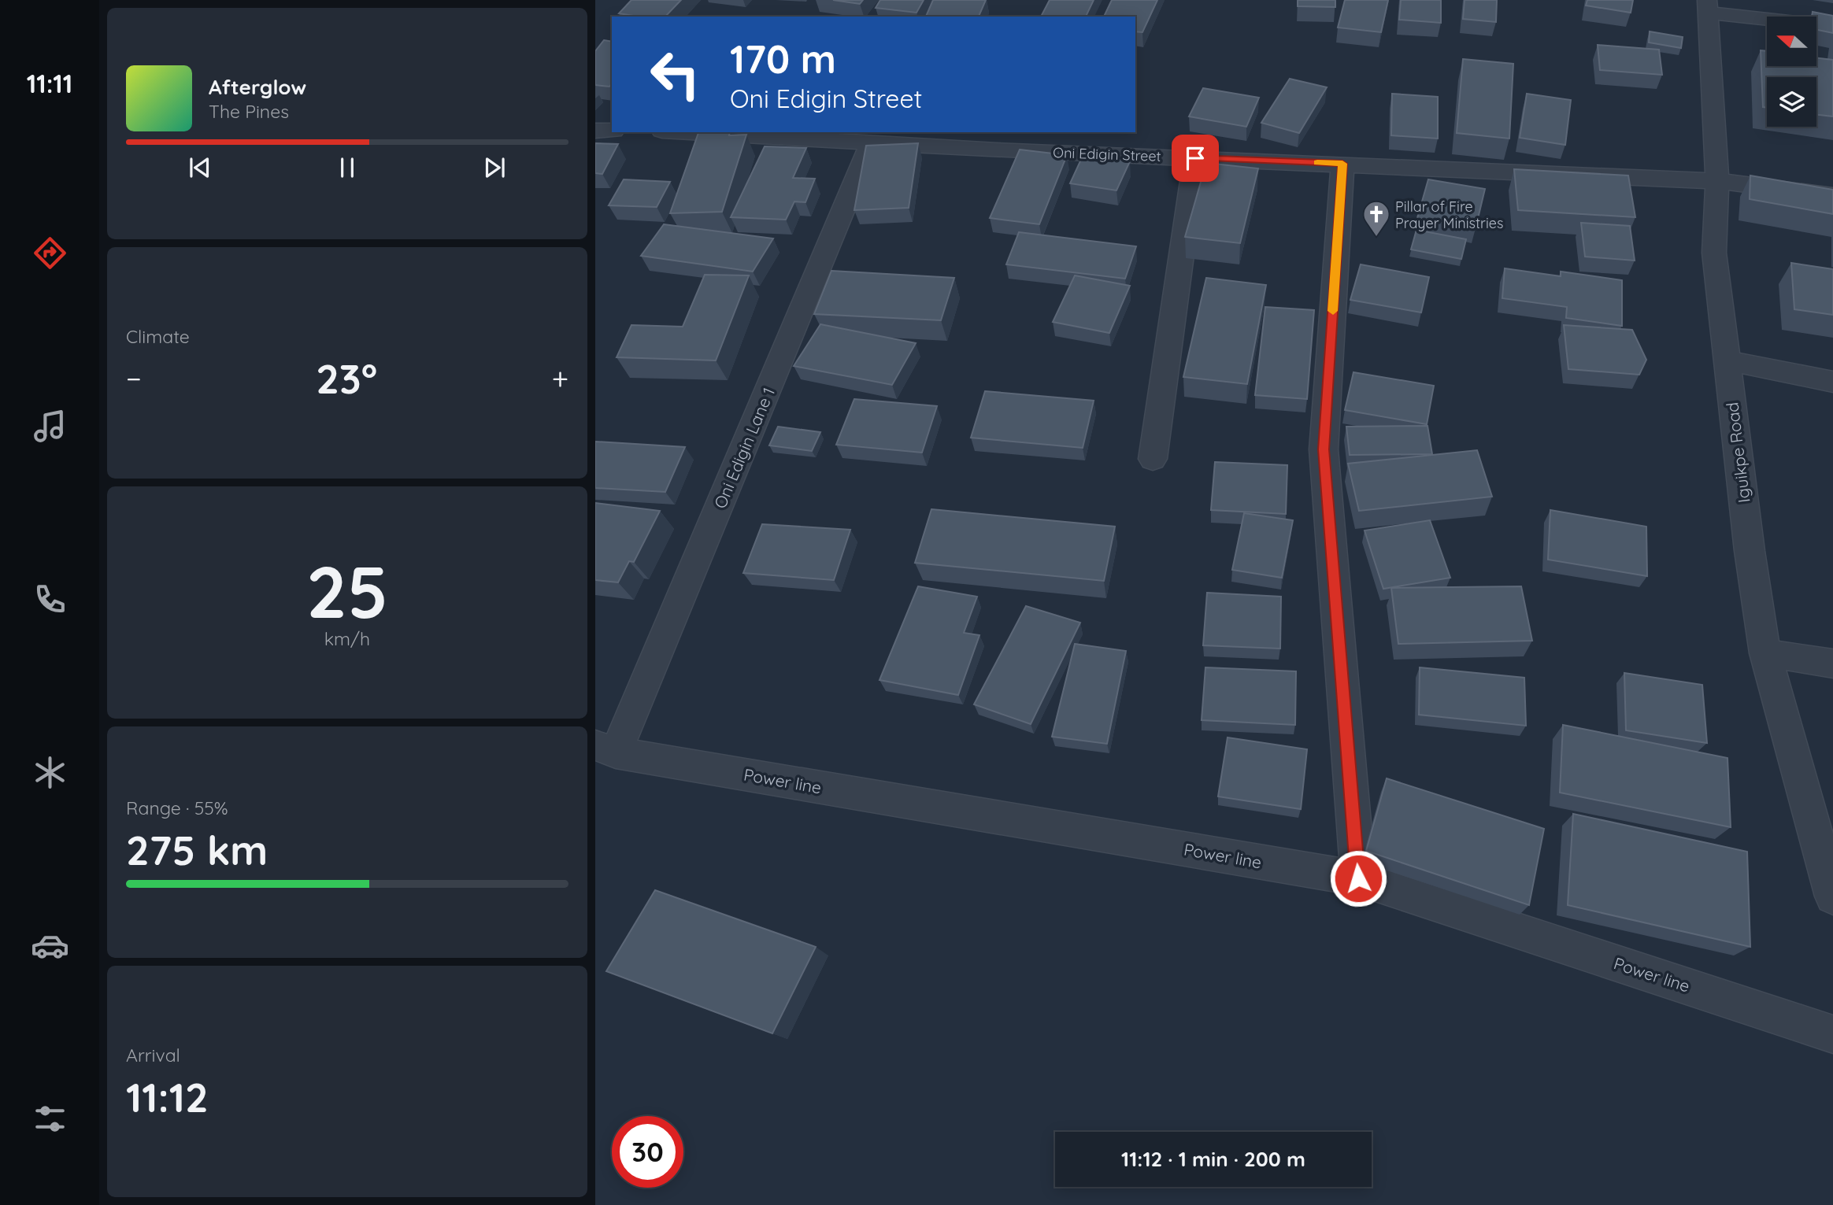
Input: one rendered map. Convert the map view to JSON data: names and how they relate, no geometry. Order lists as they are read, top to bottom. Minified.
{"streets":{"street":["Oni Edigin Street","Oni Edigin Lane 1","Iguikpe Road","Power line"]},"crossings":[["Oni Edigin Street","Oni Edigin Lane 1"],["Oni Edigin Street","Iguikpe Road"],["Oni Edigin Lane 1","Power line"]],"places":{"church":["Pillar of Fire Prayer Ministries"]},"north":"left","page":{"tabs":"11:11","turn":["170 m","Oni Edigin Street"],"song":["Afterglow","The Pines"],"tile":["Climate",["25","km/h"],["Range · 55%","275 km"],["Arrival","11:12"]],"heat":["−","23°","+"],"limit":"30","trip":"11:12 · 1 min · 200 m"}}
